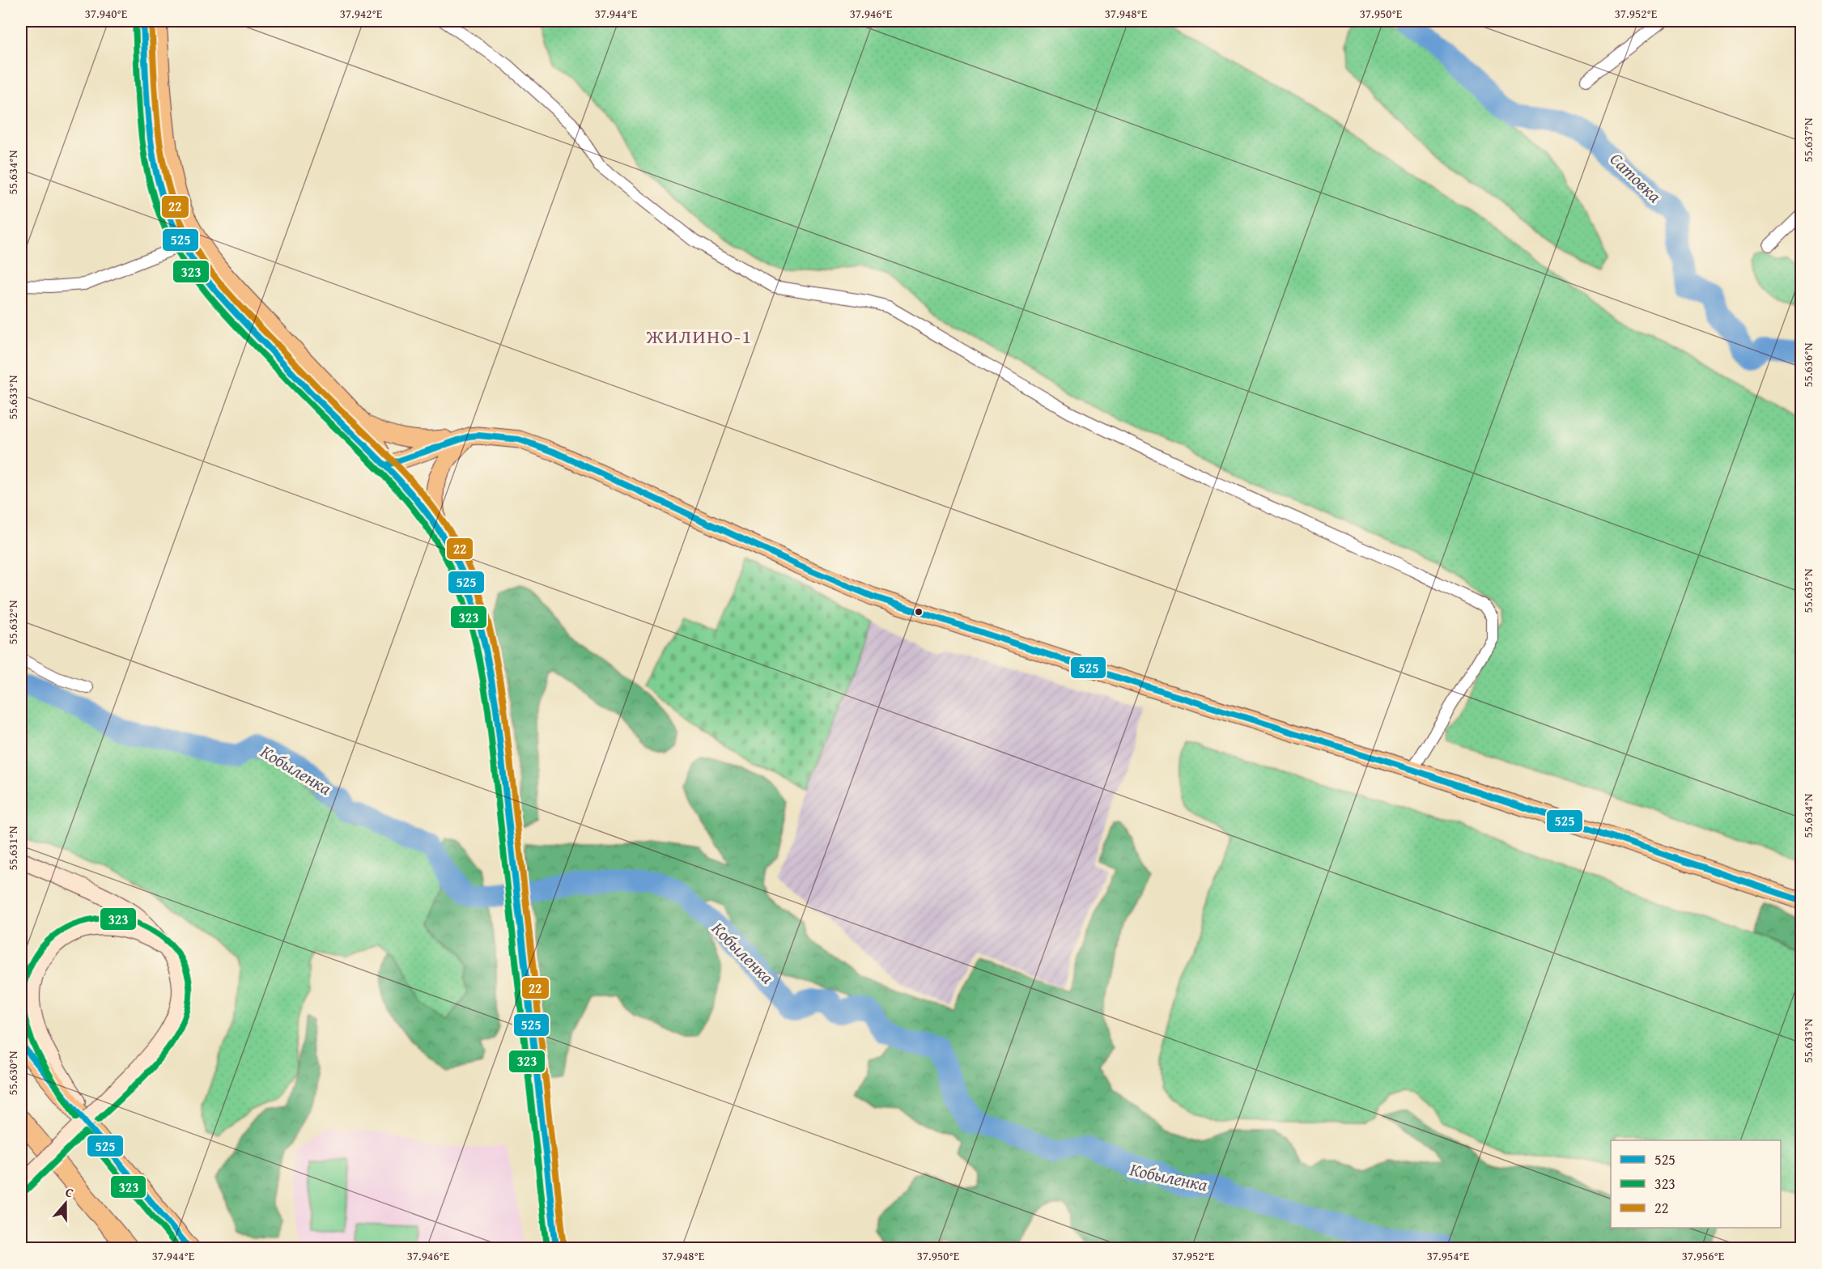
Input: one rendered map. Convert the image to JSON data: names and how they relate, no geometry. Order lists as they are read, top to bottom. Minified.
{"districts":["ЖИЛИНО-1"],"water":["Сатовка","Кобыленка"],"lines":["transit line 525","transit line 22","transit line 323"],"legend":["525","323","22"],"north":"top","coordinates":["37.940°E","37.942°E","37.944°E","37.946°E","37.948°E","37.950°E","37.952°E","55.637°N","55.634°N","55.636°N","55.633°N","55.635°N","55.632°N","55.631°N","55.630°N","37.954°E","37.956°E"]}
